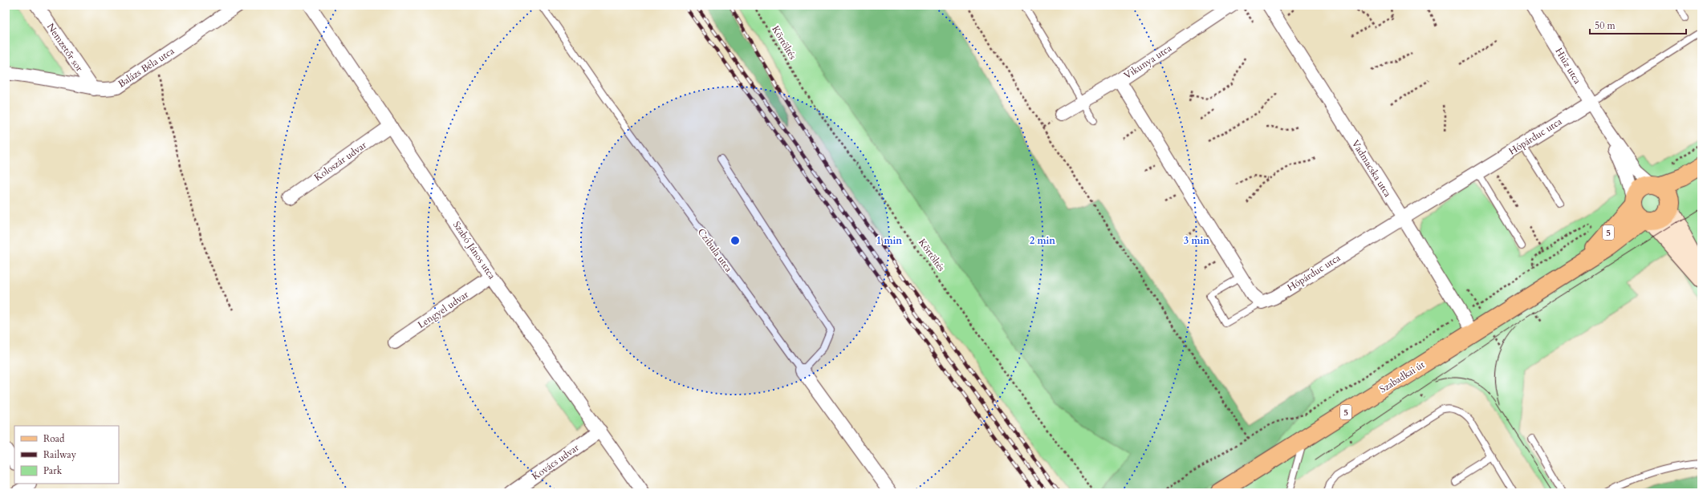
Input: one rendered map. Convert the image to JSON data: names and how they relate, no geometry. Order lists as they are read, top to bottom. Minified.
{"streets":{"main road":["5","Szabadkai út"],"street":["Nemzetőr sor","Vikunya utca","Hiúz utca","Balázs Béla utca","Hópárduc utca","Koloszár udvar","Vadmacska utca","Szabó János utca","Czibula utca","Lengyel udvar","Kovács udvar"],"path":["Körtöltés"]},"crossings":[["Nemzetőr sor","Balázs Béla utca"],["Hiúz utca","Hópárduc utca"],["Hiúz utca","Szabadkai út"],["Hópárduc utca","Vadmacska utca"],["Koloszár udvar","Szabó János utca"],["Vadmacska utca","Szabadkai út"],["Szabó János utca","Lengyel udvar"],["Szabó János utca","Kovács udvar"]],"legend":["Road","Railway","Park"],"scale_bar":"50 m","rings":["1 min","2 min","3 min"]}
